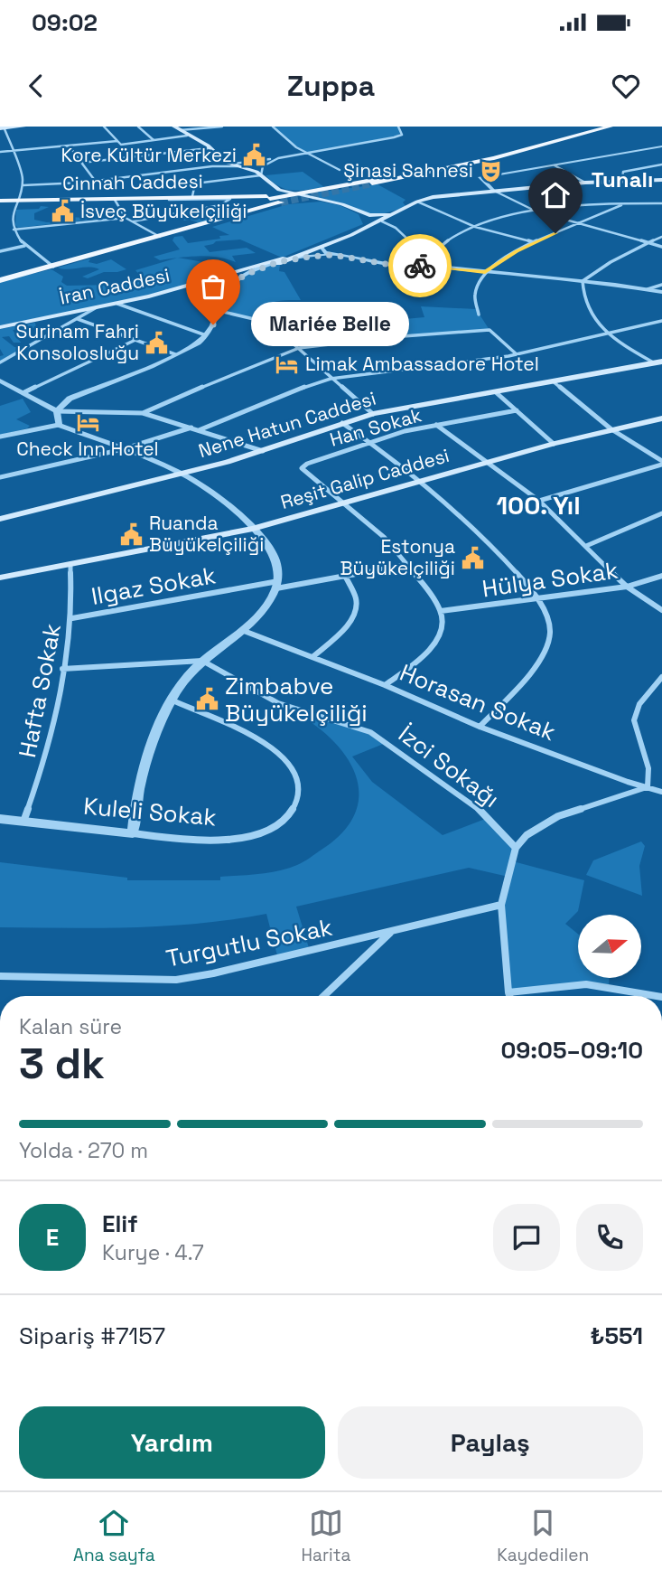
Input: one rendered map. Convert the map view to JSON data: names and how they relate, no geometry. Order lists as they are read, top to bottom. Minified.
{"streets":{"main road":["Cinnah Caddesi","İran Caddesi","Nene Hatun Caddesi","Reşit Galip Caddesi"],"street":["Han Sokak","Hülya Sokak","Ilgaz Sokak","Hafta Sokak","Horasan Sokak","İzci Sokağı","Kuleli Sokak","Turgutlu Sokak"]},"crossings":[["Han Sokak","Reşit Galip Caddesi"],["Reşit Galip Caddesi","Hafta Sokak"],["Ilgaz Sokak","Hafta Sokak"],["Hafta Sokak","Kuleli Sokak"]],"districts":["Tunalı","100. Yıl"],"places":{"public building":["Kore Kültür Merkezi","İsveç Büyükelçiliği","Surinam Fahri Konsolosluğu","Ruanda Büyükelçiliği","Estonya Büyükelçiliği","Zimbabve Büyükelçiliği"],"theatre":["Şinasi Sahnesi"],"other":["Mariée Belle"],"hotel":["Limak Ambassadore Hotel","Check Inn Hotel"]},"north":"right","page":{"status":"09:02","header":"Zuppa","bubble":"Mariée Belle","heading":["3 dk","Kalan süre","09:05–09:10"],"panel":["Elif","Kurye · 4.7","Sipariş #7157","₺551"],"bar":"Yolda · 270 m","round":"E","buttons":["Yardım","Paylaş"],"tabs":["Ana sayfa","Harita","Kaydedilen"]}}
